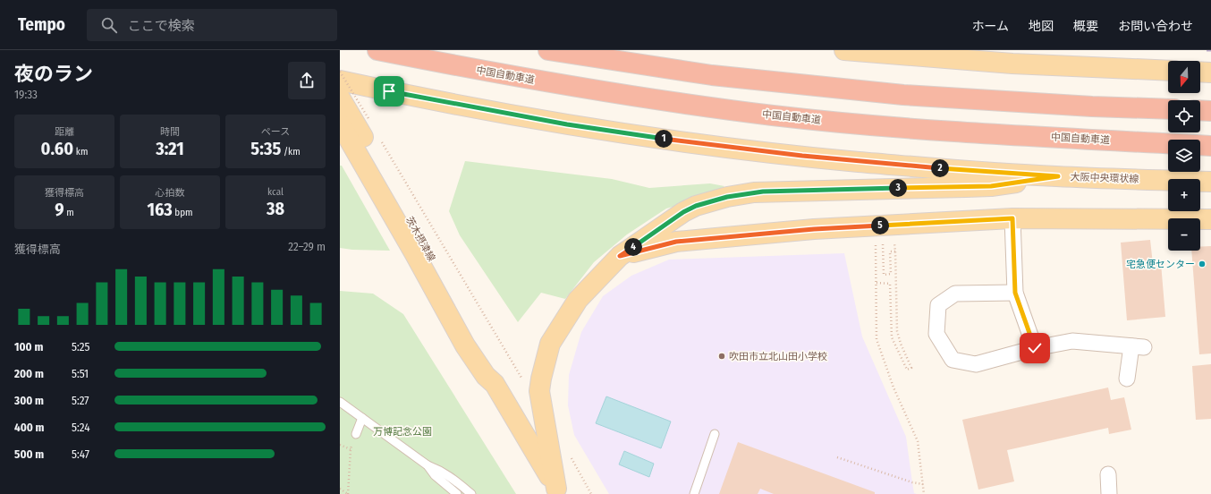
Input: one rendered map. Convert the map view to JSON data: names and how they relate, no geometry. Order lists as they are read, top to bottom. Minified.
{"streets":{"highway":["中国自動車道"],"main road":["大阪中央環状線","茨木摂津線"]},"parks":["万博記念公園"],"places":["宅急便センター","吹田市立北山田小学校"],"north":"bottom","page":{"header":"Tempo","search":"ここで検索","nav":["ホーム","地図","概要","お問い合わせ"],"heading":["夜のラン","19:33"],"map_buttons":["+","−"],"stats":[["距離","0.60 km"],["時間","3:21"],["ペース","5:35 /km"],["獲得標高","9 m"],["心拍数","163 bpm"],["kcal","38"]],"pins":["1","2","3","5","4"],"chart":["獲得標高","22–29 m"],"list":[{"name":"100 m","note":"5:25"},{"name":"200 m","note":"5:51"},{"name":"300 m","note":"5:27"},{"name":"400 m","note":"5:24"},{"name":"500 m","note":"5:47"}]}}
